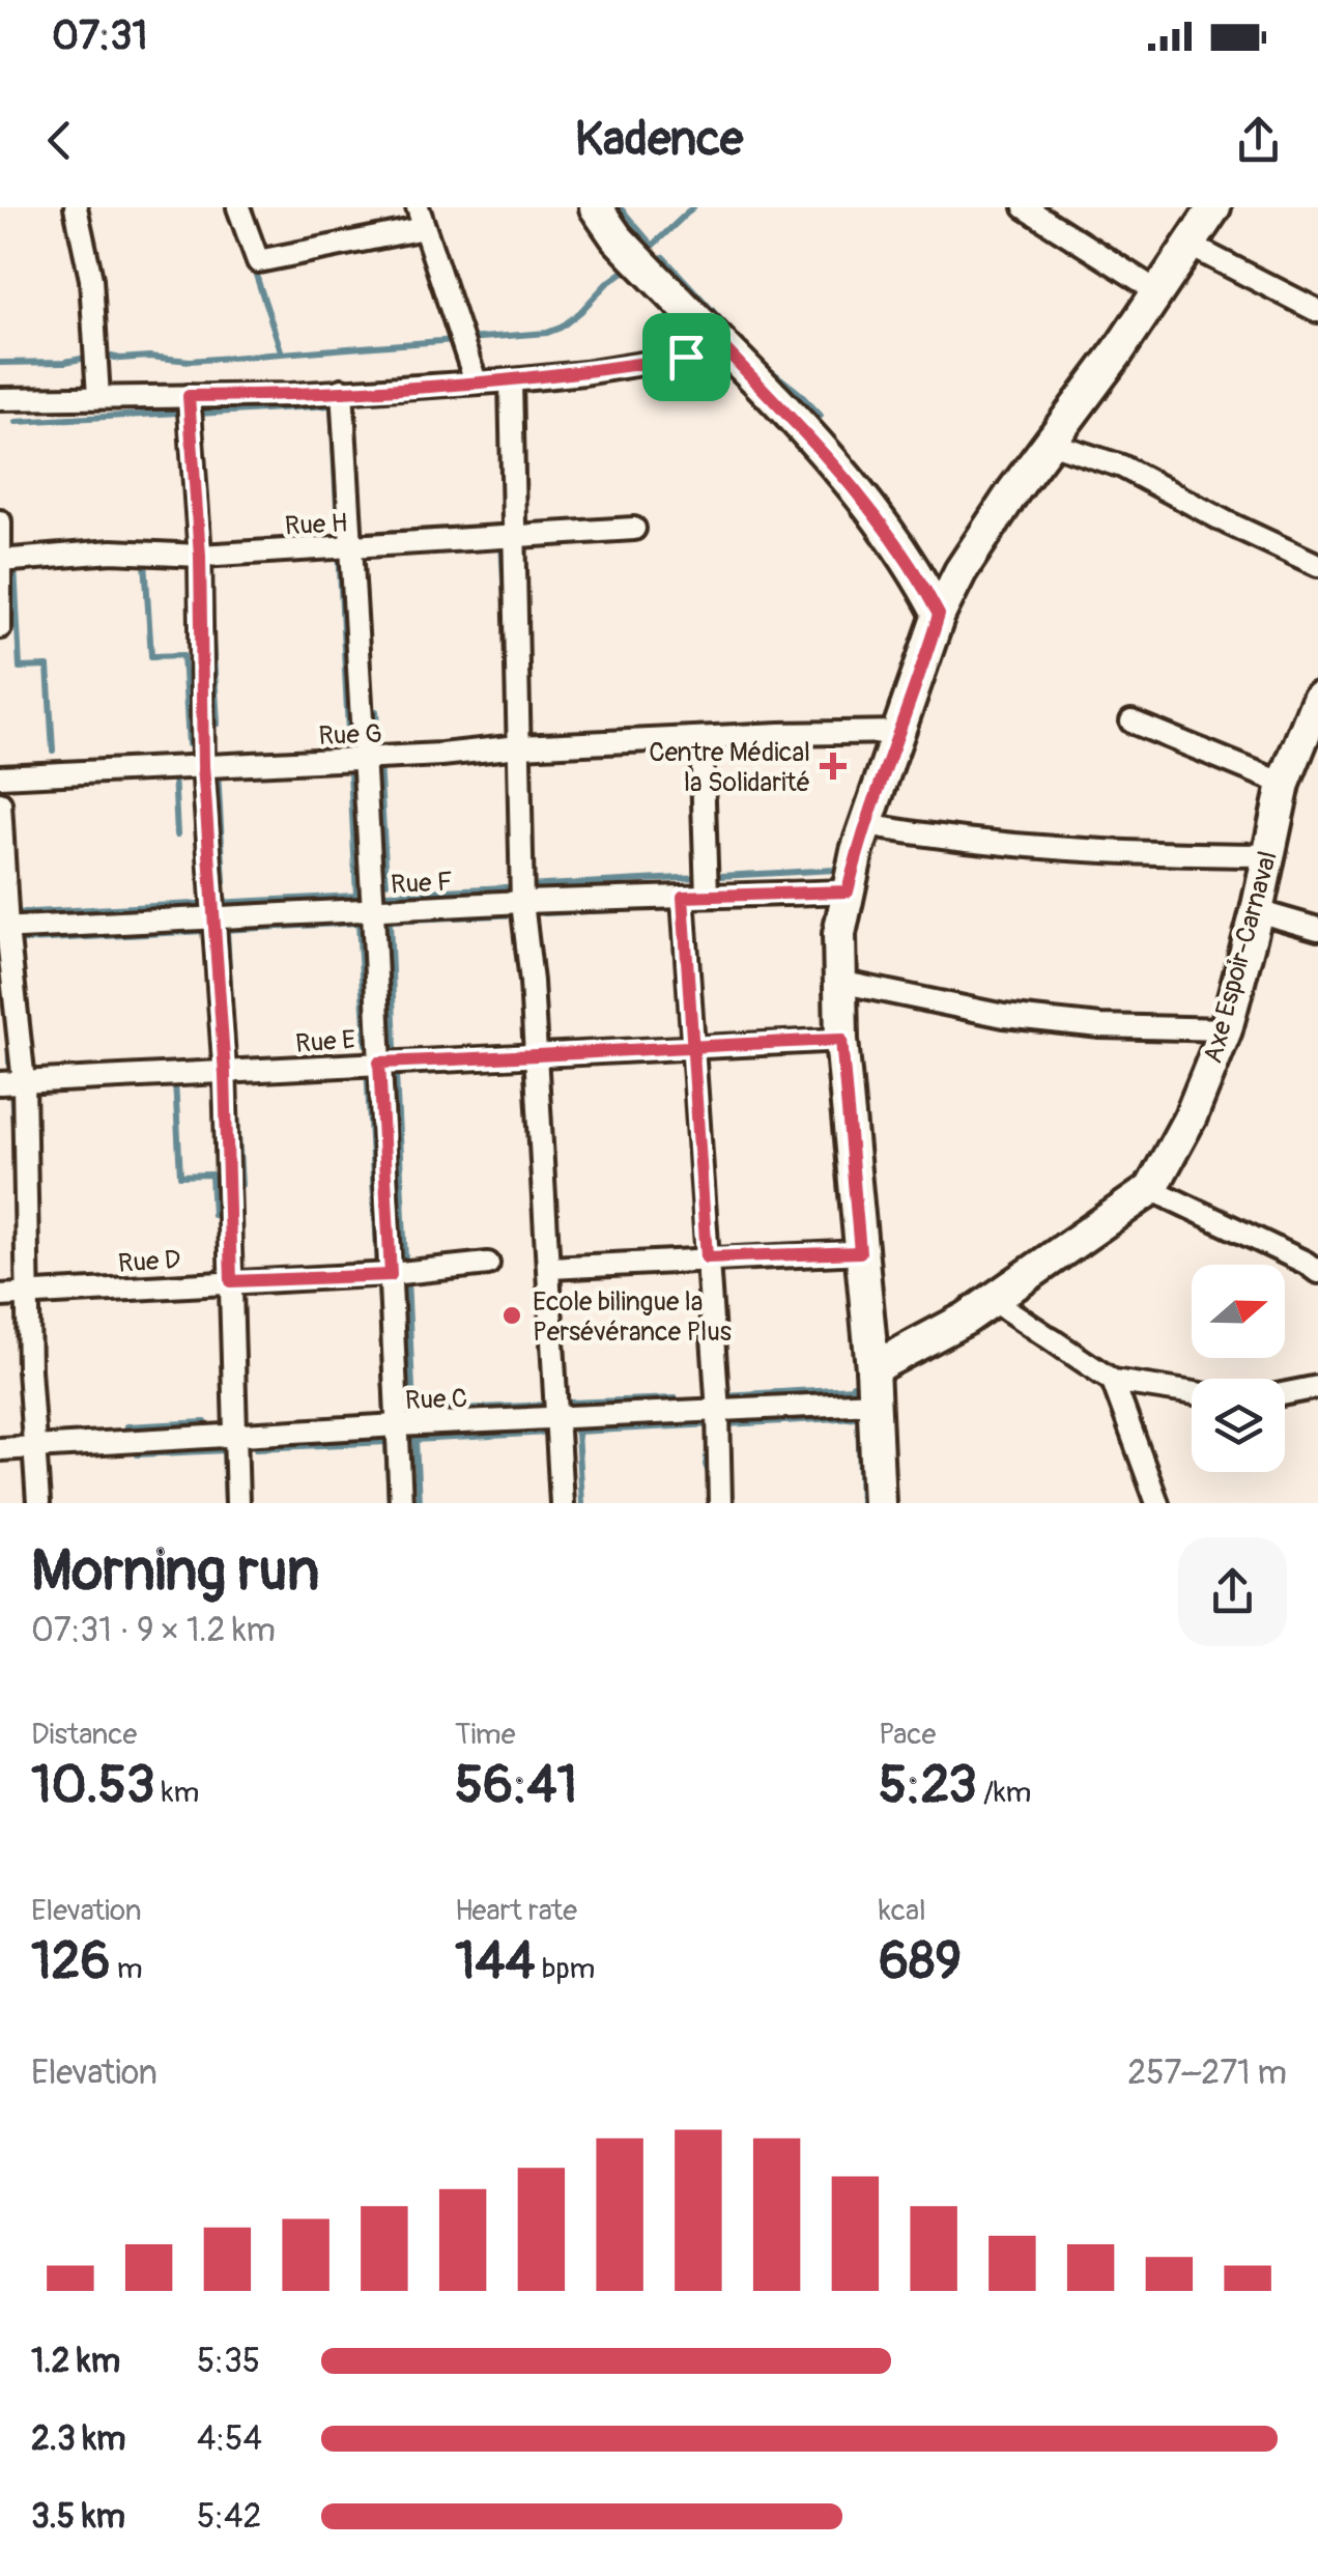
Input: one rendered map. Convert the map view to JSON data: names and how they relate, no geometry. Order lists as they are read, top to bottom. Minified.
{"streets":{"main road":["Axe Espoir-Carnaval"],"street":["Rue H","Rue G","Rue F","Rue E","Rue D","Rue C"]},"places":{"health":["Centre Médical la Solidarité"],"other":["Ecole bilingue la Persévérance Plus"]},"north":"right","page":{"status":"07:31","header":"Kadence","heading":["Morning run","07:31 · 9 × 1.2 km"],"stats":[["Distance","10.53 km"],["Time","56:41"],["Pace","5:23 /km"],["Elevation","126 m"],["Heart rate","144 bpm"],["kcal","689"]],"chart":["Elevation","257–271 m"],"list":[{"name":"1.2 km","note":"5:35"},{"name":"2.3 km","note":"4:54"},{"name":"3.5 km","note":"5:42"}]}}
